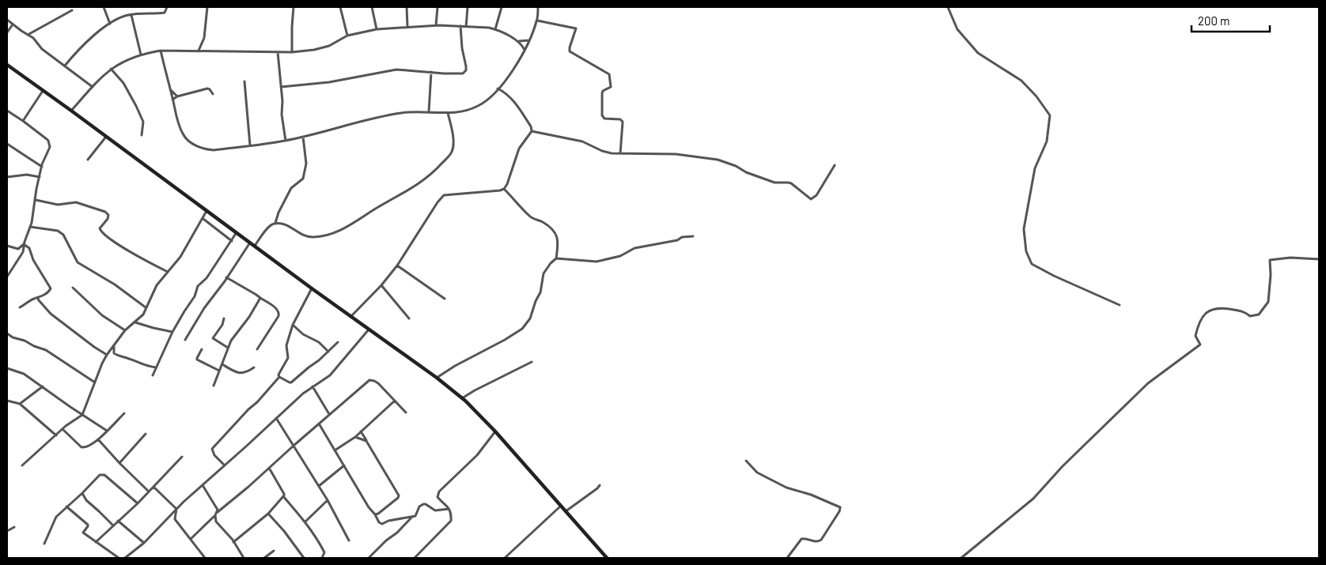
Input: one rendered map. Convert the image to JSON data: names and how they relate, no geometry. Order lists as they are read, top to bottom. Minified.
{"scale_bar":"200 m"}
